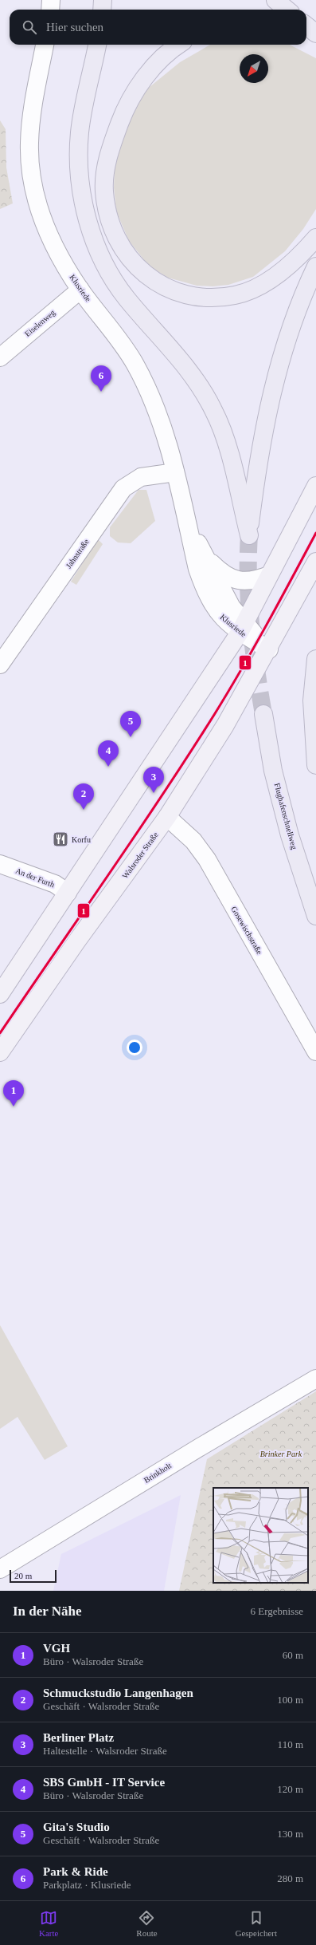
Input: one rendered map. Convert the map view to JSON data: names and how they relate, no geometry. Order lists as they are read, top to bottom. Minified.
{"streets":{"highway":["Flughafenschnellweg"],"main road":["Walsroder Straße"],"street":["Klusriede","Eiselenweg","Jahnstraße","An der Furth","Gosewischstraße","Brinkholt"]},"crossings":[["Klusriede","Eiselenweg"],["Klusriede","Jahnstraße"],["Klusriede","Walsroder Straße"],["Walsroder Straße","Gosewischstraße"]],"parks":["Brinker Park"],"places":{"restaurant":["Korfu"]},"lines":["transit line 1"],"scale_bar":"20 m","north":"bottom left","page":{"search":"Hier suchen","pins":["6","5","4","3","2","1"],"scale":"20 m","heading":["In der Nähe","6 Ergebnisse"],"list":[{"mark":"1","name":"VGH","note":"Büro · Walsroder Straße","value":"60 m"},{"mark":"2","name":"Schmuckstudio Langenhagen","note":"Geschäft · Walsroder Straße","value":"100 m"},{"mark":"3","name":"Berliner Platz","note":"Haltestelle · Walsroder Straße","value":"110 m"},{"mark":"4","name":"SBS GmbH - IT Service","note":"Büro · Walsroder Straße","value":"120 m"},{"mark":"5","name":"Gita's Studio","note":"Geschäft · Walsroder Straße","value":"130 m"},{"mark":"6","name":"Park & Ride","note":"Parkplatz · Klusriede","value":"280 m"}],"nav":["Karte","Route","Gespeichert"]}}
